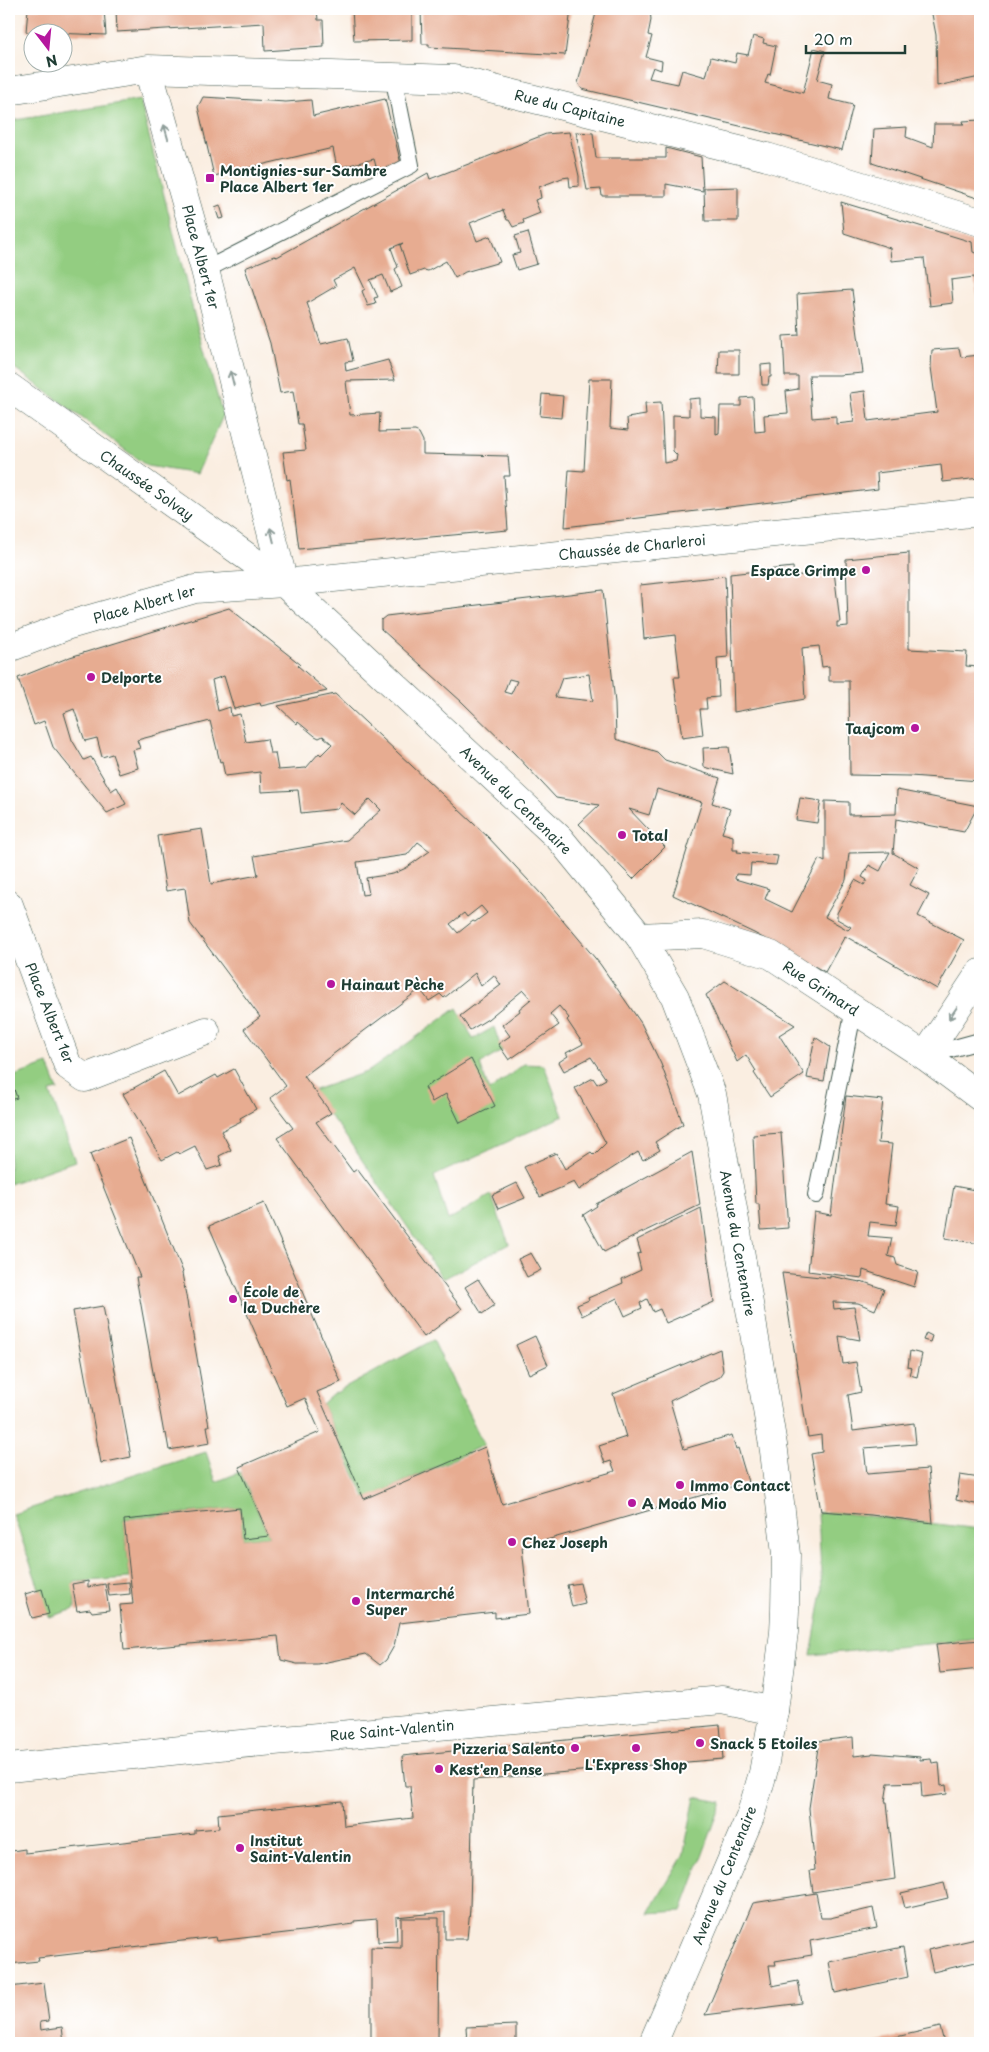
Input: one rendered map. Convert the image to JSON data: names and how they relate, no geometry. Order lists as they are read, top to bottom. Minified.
{"streets":{"street":["Rue du Capitaine","Place Albert 1er","Chaussée Solvay","Chaussée de Charleroi","Place Albert Ier","Avenue du Centenaire","Rue Grimard","Rue Saint-Valentin"]},"crossings":[["Rue du Capitaine","Place Albert 1er"],["Place Albert 1er","Chaussée Solvay"],["Place Albert 1er","Chaussée de Charleroi"],["Place Albert 1er","Place Albert Ier"],["Place Albert 1er","Avenue du Centenaire"],["Chaussée Solvay","Chaussée de Charleroi"],["Chaussée Solvay","Place Albert Ier"],["Chaussée Solvay","Avenue du Centenaire"],["Chaussée de Charleroi","Place Albert Ier"],["Chaussée de Charleroi","Avenue du Centenaire"],["Place Albert Ier","Avenue du Centenaire"],["Avenue du Centenaire","Rue Grimard"],["Avenue du Centenaire","Rue Saint-Valentin"]],"one_way":["Place Albert 1er"],"places":{"transit":["Montignies-sur-Sambre Place Albert 1er"],"other":["Espace Grimpe","Delporte","Taajcom","Total","Hainaut Pèche","École de la Duchère","Immo Contact","A Modo Mio","Chez Joseph","Intermarché Super","Snack 5 Etoiles","Pizzeria Salento","L'Express Shop","Kest'en Pense","Institut Saint-Valentin"]},"scale_bar":"20 m","north":"bottom"}
